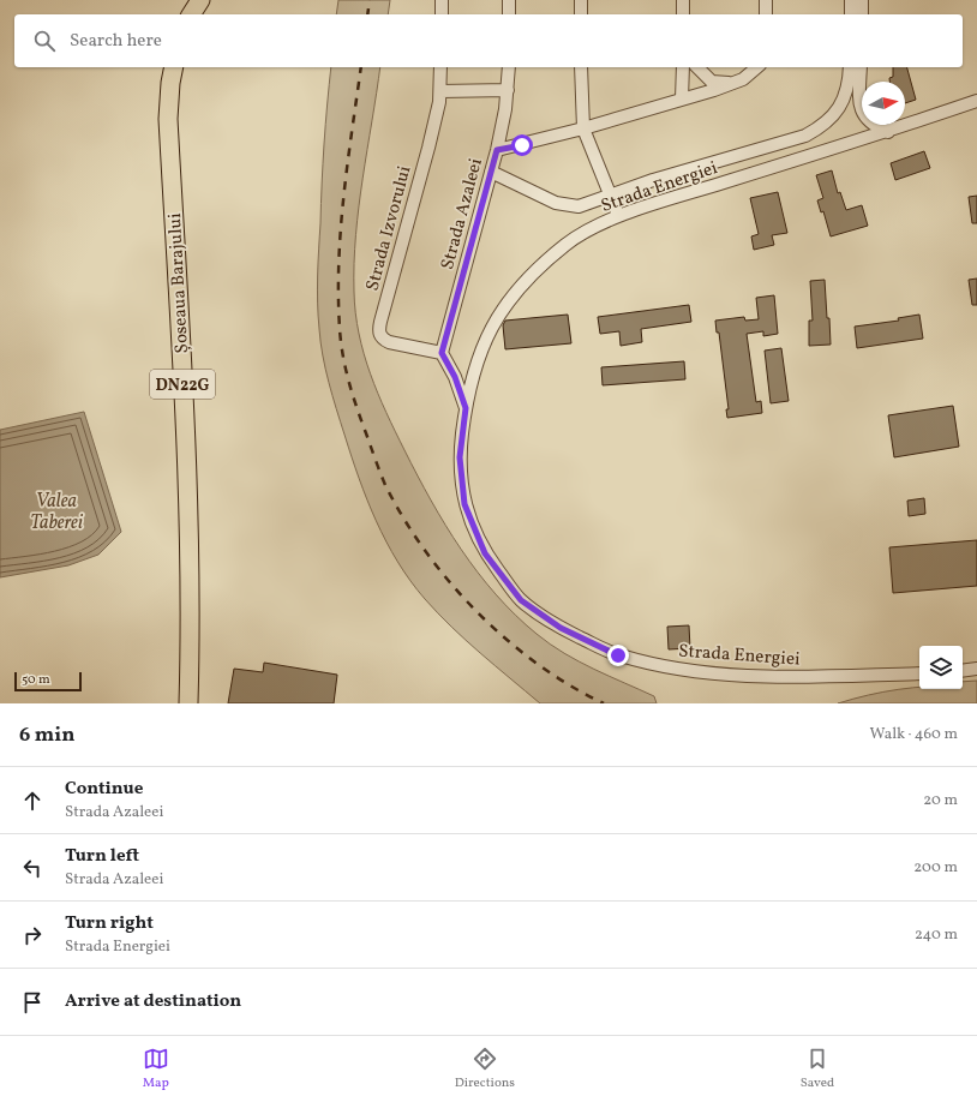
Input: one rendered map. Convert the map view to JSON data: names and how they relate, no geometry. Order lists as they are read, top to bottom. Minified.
{"streets":{"highway":["Șoseaua Barajului","DN22G"],"street":["Strada Energiei","Strada Azaleei","Strada Izvorului"]},"crossings":[["Strada Azaleei","Strada Izvorului"]],"water":["Valea Taberei"],"scale_bar":"50 m","north":"right","page":{"search":"Search here","scale":"50 m","heading":["6 min","Walk · 460 m"],"list":[["Continue","Strada Azaleei","20 m"],["Turn left","Strada Azaleei","200 m"],["Turn right","Strada Energiei","240 m"],"Arrive at destination"],"nav":["Map","Directions","Saved"]}}
